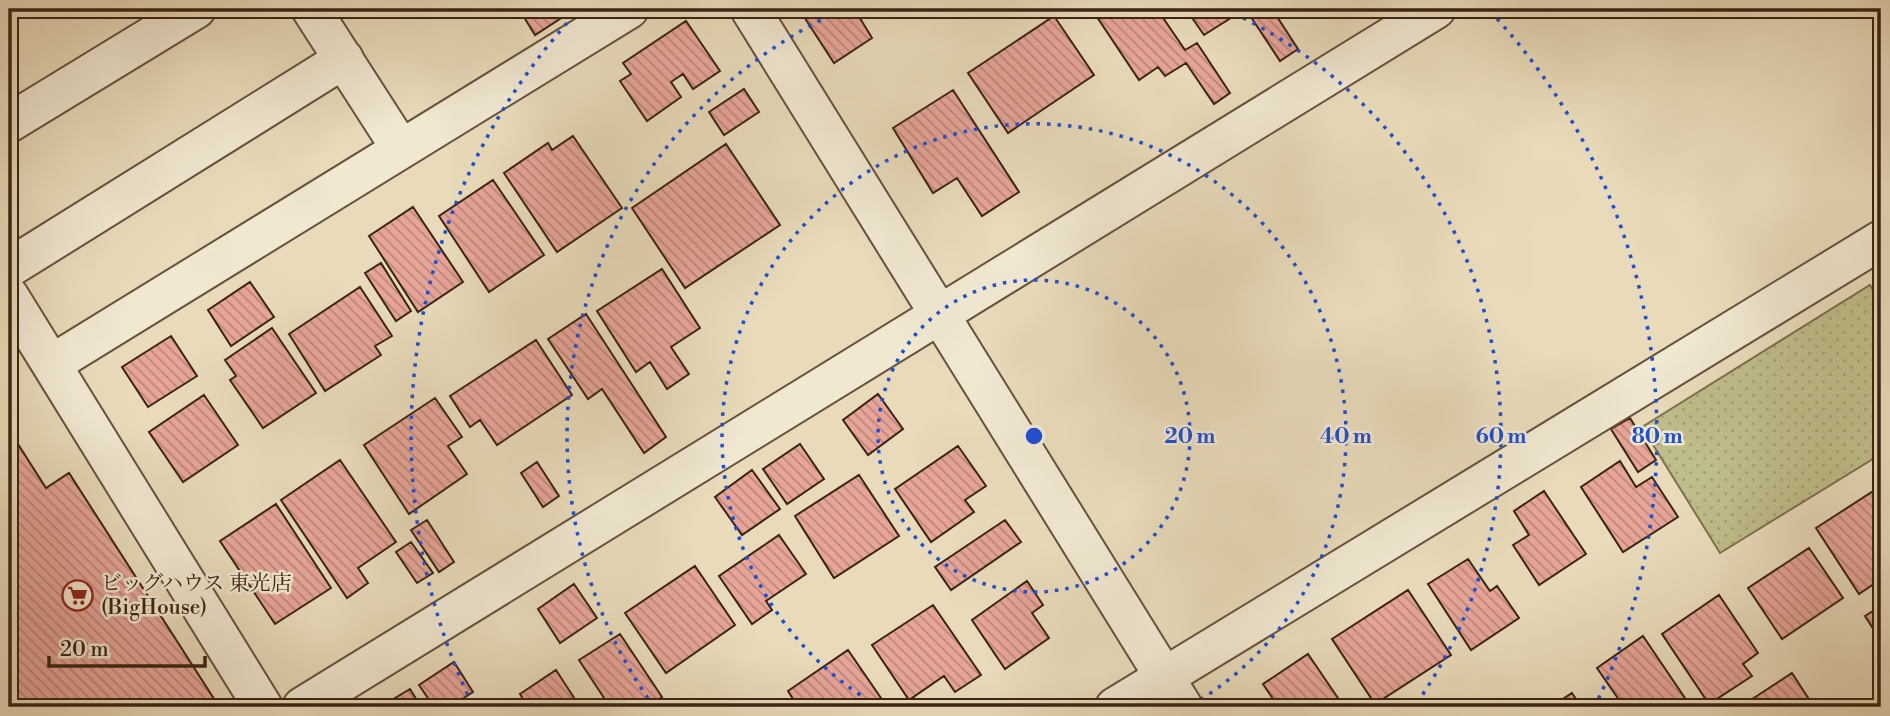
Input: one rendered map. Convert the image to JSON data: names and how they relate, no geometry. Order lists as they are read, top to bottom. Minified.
{"places":{"supermarket":["ビッグハウス 東光店 (BigHouse)"]},"scale_bar":"20 m","rings":["20 m","40 m","60 m","80 m"]}
